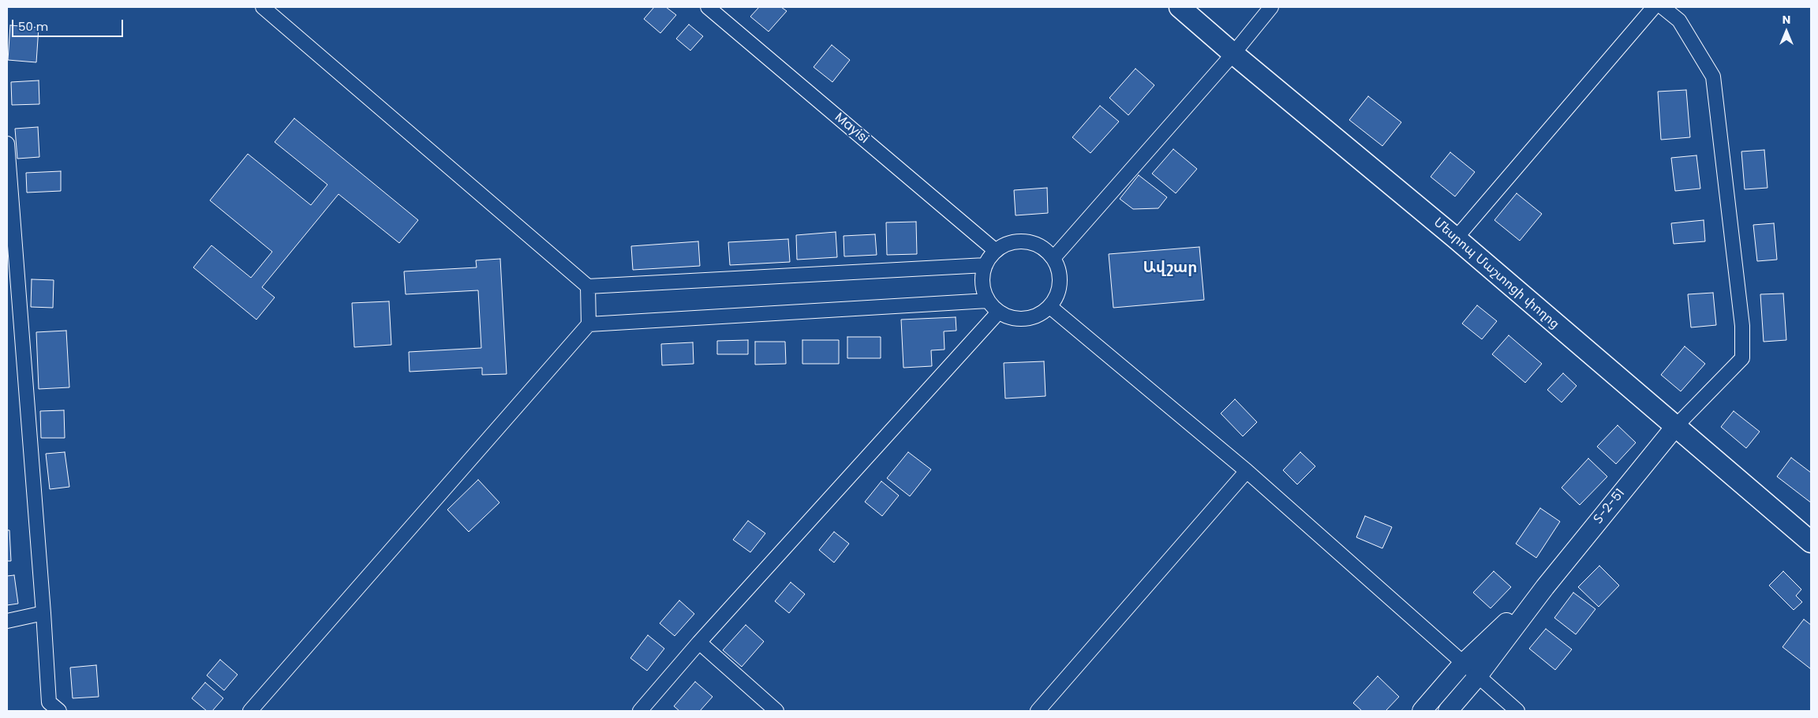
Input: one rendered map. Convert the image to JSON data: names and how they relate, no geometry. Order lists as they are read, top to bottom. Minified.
{"streets":{"main road":["Մեսրոպ Մաշտոցի փողոց"],"street":["Mayisi","Տ-2-51"]},"crossings":[["Մեսրոպ Մաշտոցի փողոց","Տ-2-51"]],"districts":["Ավշար"],"scale_bar":"50 m","north":"top"}
